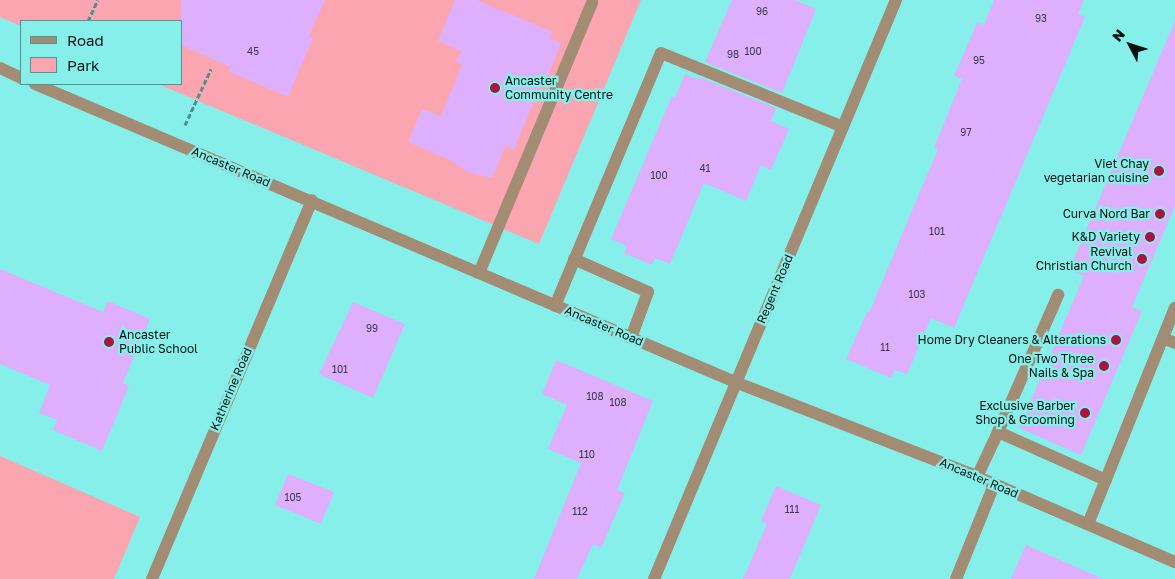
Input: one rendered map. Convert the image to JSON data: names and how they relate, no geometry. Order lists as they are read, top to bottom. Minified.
{"streets":{"street":["Ancaster Road","Regent Road","Katherine Road"]},"crossings":[["Ancaster Road","Regent Road"],["Ancaster Road","Katherine Road"]],"places":["Ancaster Community Centre","Viet Chay vegetarian cuisine","Curva Nord Bar","K&D Variety","Revival Christian Church","Home Dry Cleaners & Alterations","Ancaster Public School","One Two Three Nails & Spa","Exclusive Barber Shop & Grooming"],"house_numbers":["96","93","45","100","98","95","97","41","100","101","103","99","11","101","108","108","110","105","111","112"],"legend":["Road","Park"],"north":"top left"}
